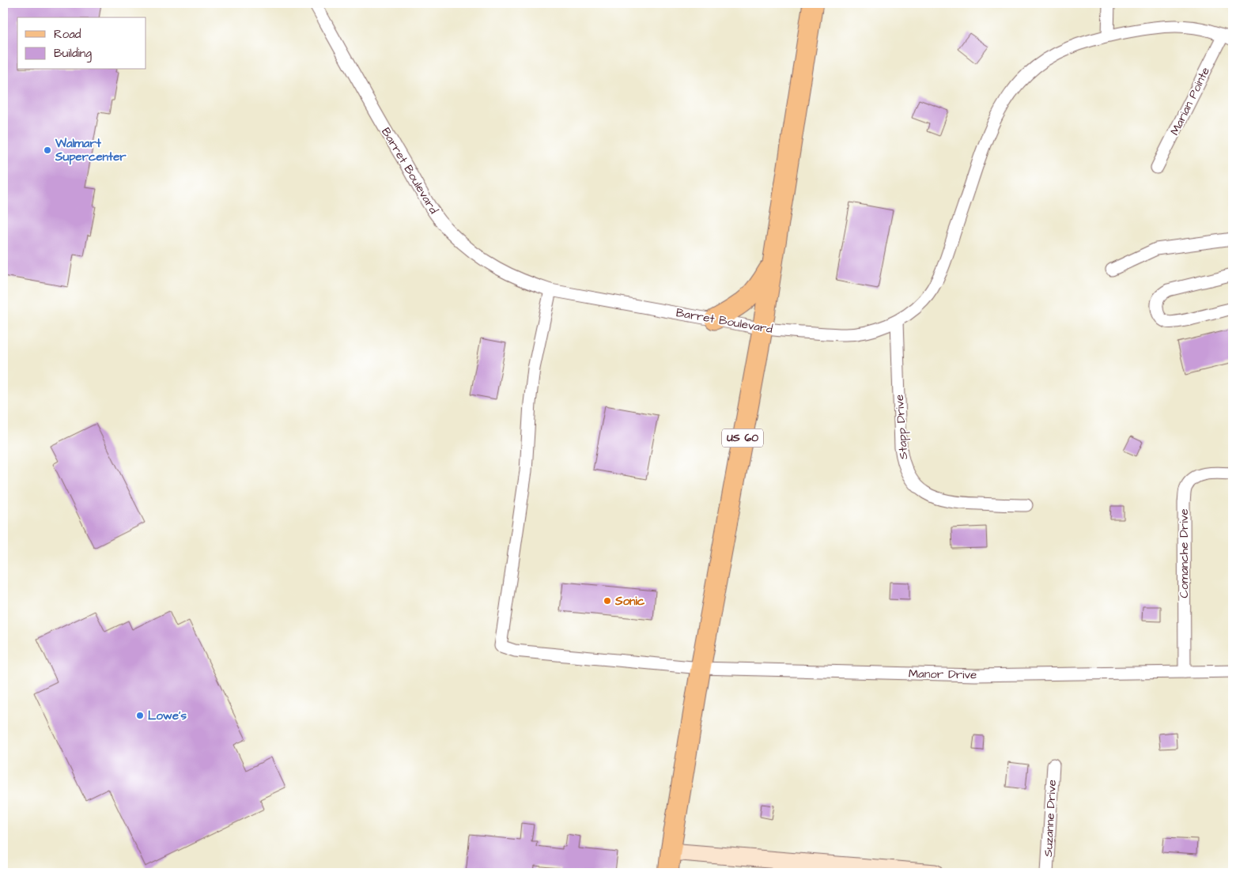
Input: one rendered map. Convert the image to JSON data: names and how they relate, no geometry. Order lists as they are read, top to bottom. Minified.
{"streets":{"main road":["US 60"],"street":["Marian Pointe","Barret Boulevard","Stapp Drive","Comanche Drive","Manor Drive","Suzanne Drive"]},"crossings":[["Marian Pointe","Barret Boulevard"],["Barret Boulevard","Stapp Drive"],["Barret Boulevard","US 60"],["Barret Boulevard","Manor Drive"],["US 60","Manor Drive"],["Comanche Drive","Manor Drive"]],"places":["Walmart Supercenter","Sonic","Lowe's"],"legend":["Road","Building"]}
